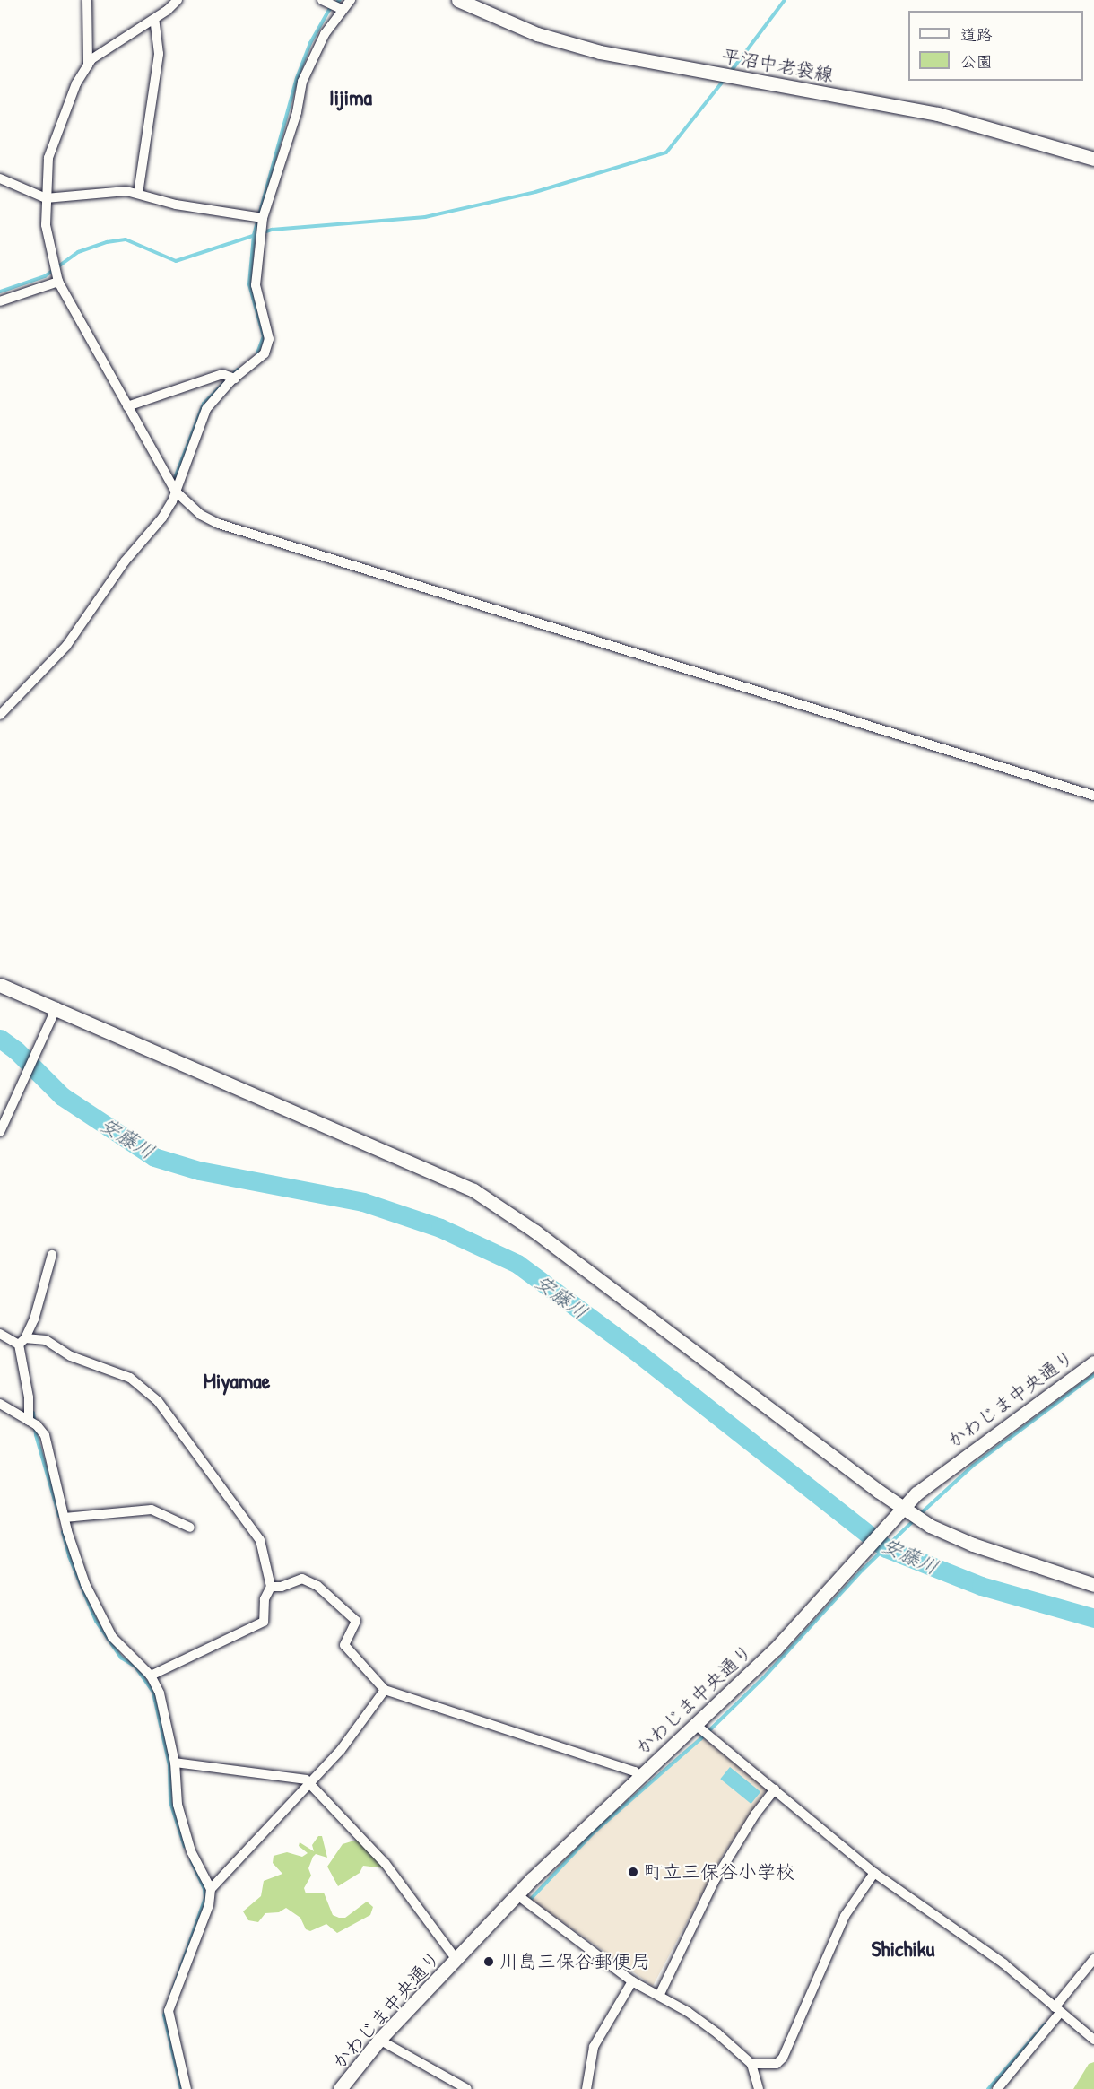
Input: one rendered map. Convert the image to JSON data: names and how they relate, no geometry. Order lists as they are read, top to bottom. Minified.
{"streets":{"street":["平沼中老袋線","かわじま中央通り"]},"districts":["Iijima","Miyamae","Shichiku"],"water":["安藤川"],"places":["町立三保谷小学校","川島三保谷郵便局"],"legend":["道路","公園"]}
